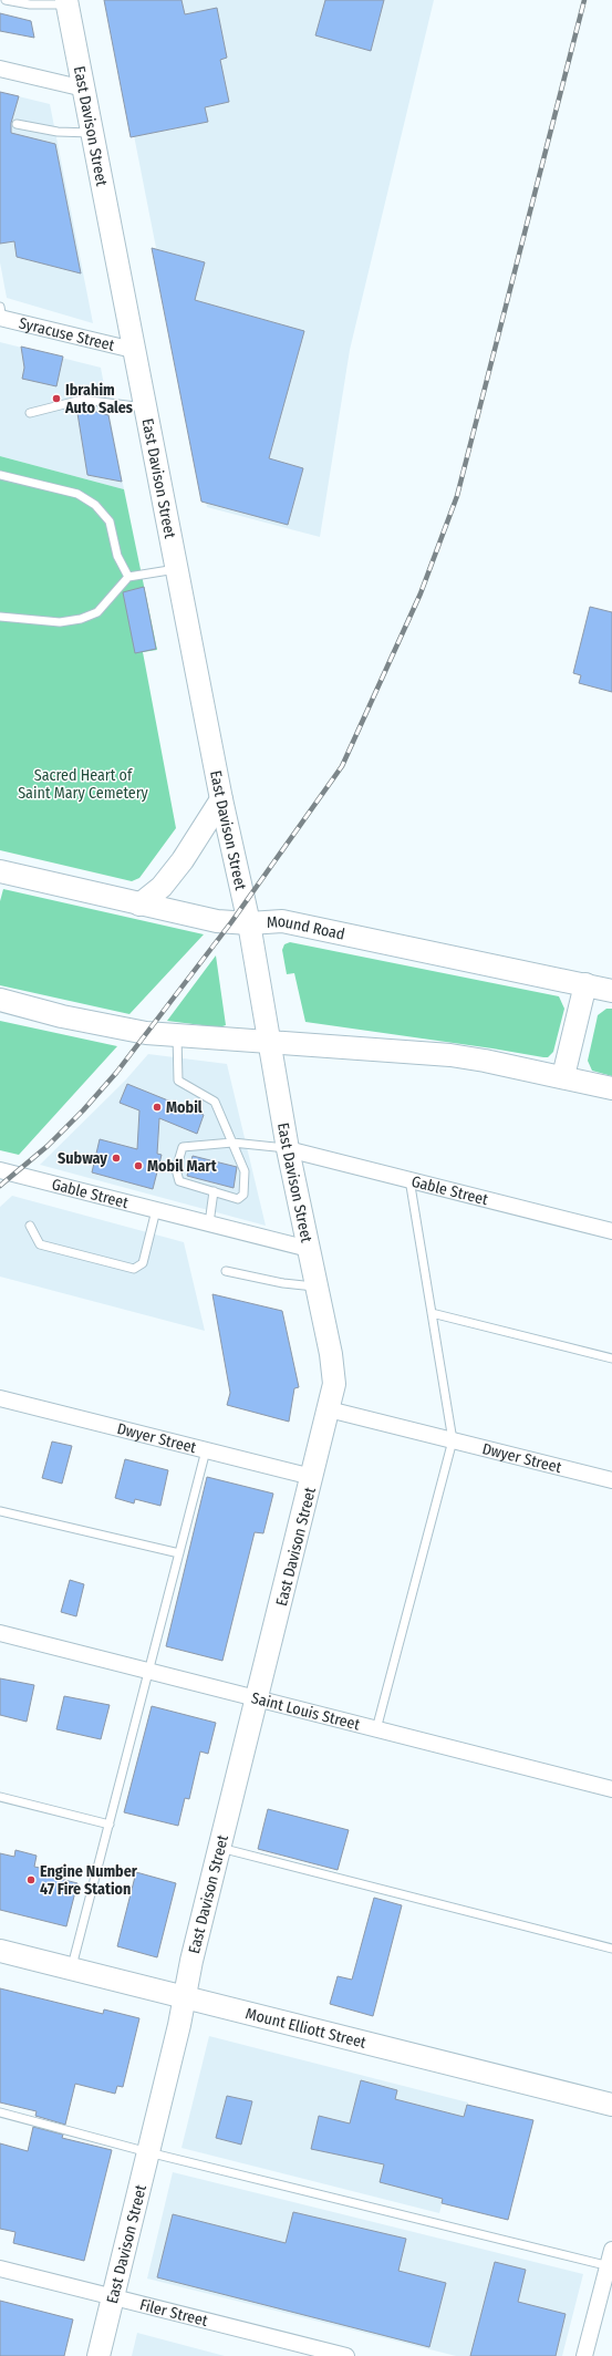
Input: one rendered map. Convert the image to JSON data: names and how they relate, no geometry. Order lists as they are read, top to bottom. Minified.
{"streets":{"main road":["East Davison Street","Mound Road","Mount Elliott Street"],"street":["Syracuse Street","Gable Street","Dwyer Street","Saint Louis Street","Filer Street"]},"crossings":[["East Davison Street","Syracuse Street"],["East Davison Street","Mound Road"],["East Davison Street","Gable Street"],["East Davison Street","Dwyer Street"],["East Davison Street","Saint Louis Street"],["East Davison Street","Mount Elliott Street"],["East Davison Street","Filer Street"]],"parks":["Sacred Heart of Saint Mary Cemetery"],"places":["Ibrahim Auto Sales","Mobil","Subway","Mobil Mart","Engine Number 47 Fire Station"]}
